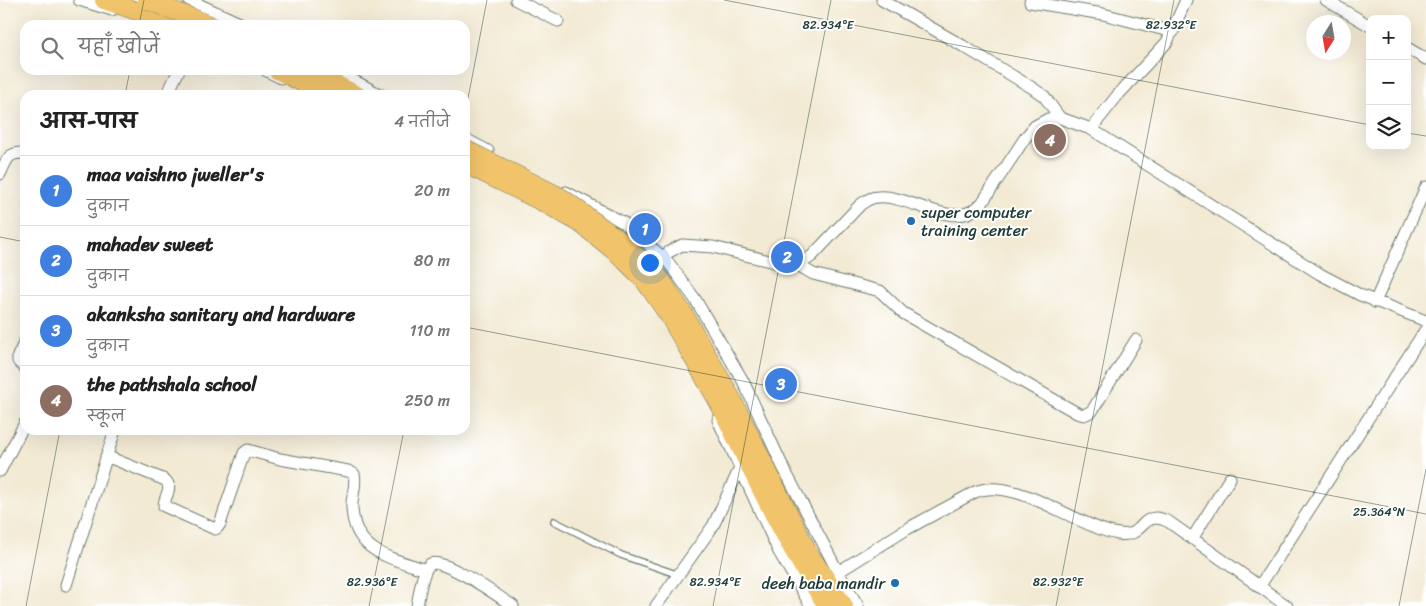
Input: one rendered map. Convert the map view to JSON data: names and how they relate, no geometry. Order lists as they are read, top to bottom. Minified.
{"places":["super computer training center","deeh baba mandir"],"north":"bottom","page":{"map_buttons":["+","−"],"search":"यहाँ खोजें","heading":["आस-पास","4 नतीजे"],"pins":["4","1","2","3"],"list":[{"mark":"1","name":"maa vaishno jweller's","note":"दुकान","value":"20 m"},{"mark":"2","name":"mahadev sweet","note":"दुकान","value":"80 m"},{"mark":"3","name":"akanksha sanitary and hardware","note":"दुकान","value":"110 m"},{"mark":"4","name":"the pathshala school","note":"स्कूल","value":"250 m"}]},"coordinates":["82.934°E","82.932°E","25.364°N","82.936°E"]}
